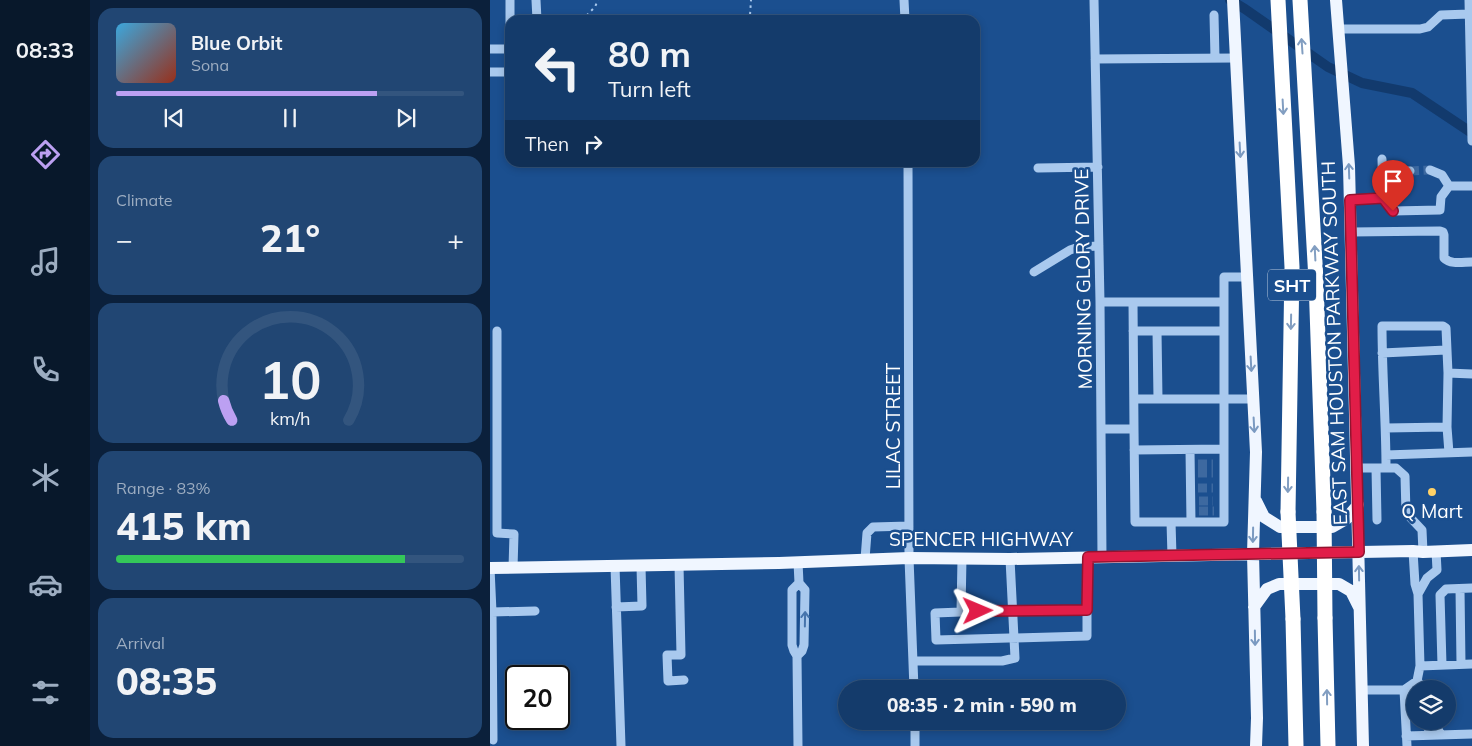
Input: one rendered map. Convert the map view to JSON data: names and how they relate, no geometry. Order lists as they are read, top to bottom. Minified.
{"streets":{"highway":["SHT"],"main road":["EAST SAM HOUSTON PARKWAY SOUTH","SPENCER HIGHWAY"],"street":["MORNING GLORY DRIVE","LILAC STREET"]},"crossings":[["MORNING GLORY DRIVE","SPENCER HIGHWAY"],["EAST SAM HOUSTON PARKWAY SOUTH","SPENCER HIGHWAY"],["LILAC STREET","SPENCER HIGHWAY"]],"places":["Q Mart"],"page":{"tabs":"08:33","turn":["80 m","Turn left"],"song":["Blue Orbit","Sona"],"then":"Then","tile":["Climate",["Range · 83%","415 km"],["Arrival","08:35"]],"heat":["−","21°","+"],"limit":"20","trip":"08:35 · 2 min · 590 m","gauge":["10","km/h"]}}
